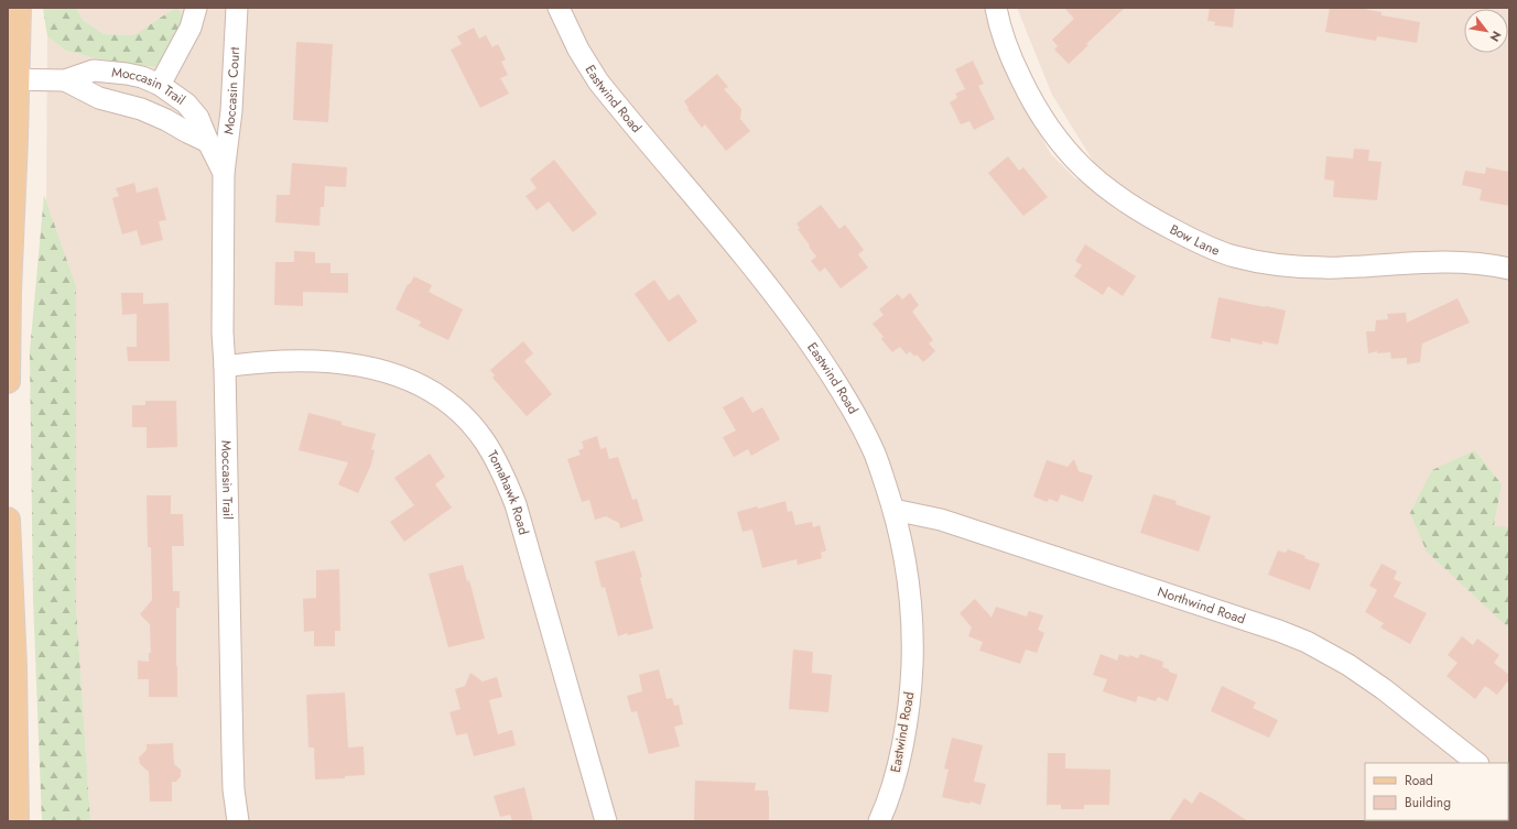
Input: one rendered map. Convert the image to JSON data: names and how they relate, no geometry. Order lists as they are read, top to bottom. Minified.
{"streets":{"street":["Moccasin Trail","Moccasin Court","Eastwind Road","Bow Lane","Tomahawk Road","Northwind Road"]},"crossings":[["Moccasin Trail","Moccasin Court"],["Moccasin Trail","Tomahawk Road"],["Eastwind Road","Northwind Road"]],"legend":["Road","Building"],"north":"bottom right"}
